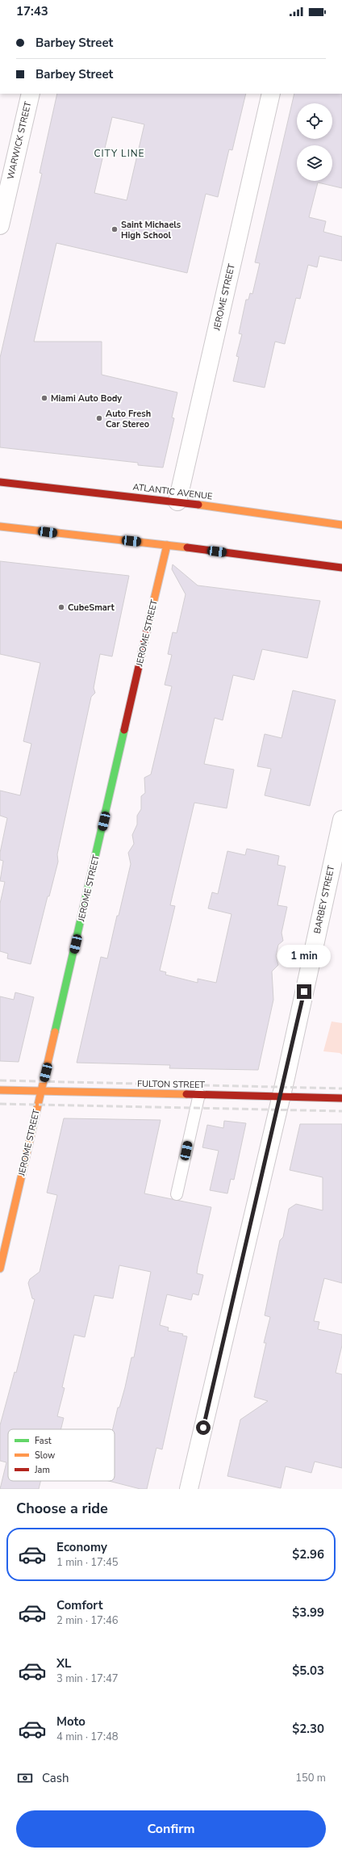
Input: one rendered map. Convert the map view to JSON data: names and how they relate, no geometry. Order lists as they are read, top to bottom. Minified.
{"streets":{"street":["WARWICK STREET","JEROME STREET","ATLANTIC AVENUE","BARBEY STREET","FULTON STREET"]},"crossings":[["JEROME STREET","ATLANTIC AVENUE"],["JEROME STREET","FULTON STREET"],["BARBEY STREET","FULTON STREET"]],"districts":["CITY LINE"],"places":["Saint Michaels High School","Miami Auto Body","Auto Fresh Car Stereo","CubeSmart"],"legend":["Fast","Slow","Jam"],"page":{"status":"17:43","banner":["Barbey Street","Barbey Street"],"bubble":"1 min","heading":"Choose a ride","list":[{"name":"Economy","note":"1 min · 17:45","value":"$2.96"},{"name":"Comfort","note":"2 min · 17:46","value":"$3.99"},{"name":"XL","note":"3 min · 17:47","value":"$5.03"},{"name":"Moto","note":"4 min · 17:48","value":"$2.30"}],"pay":["Cash","150 m"],"buttons":"Confirm"}}
